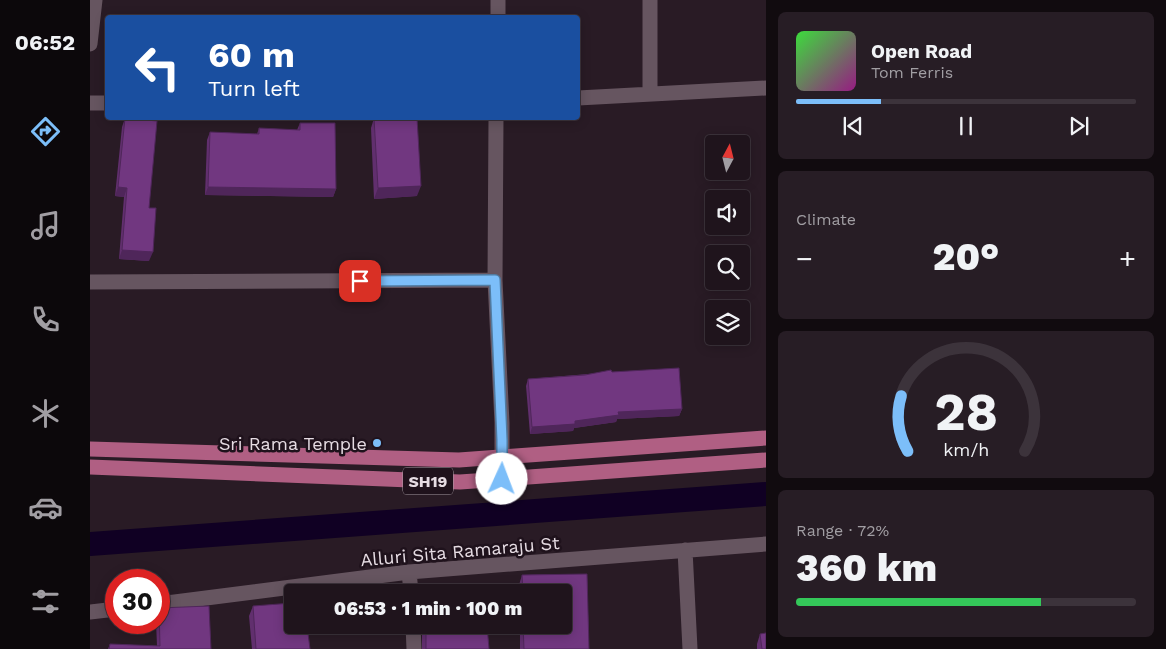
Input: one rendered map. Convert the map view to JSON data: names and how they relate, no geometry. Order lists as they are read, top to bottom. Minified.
{"streets":{"main road":["SH19"],"street":["Alluri Sita Ramaraju St"]},"places":["Sri Rama Temple"],"north":"top","page":{"tabs":"06:52","turn":["60 m","Turn left"],"song":["Open Road","Tom Ferris"],"tile":["Climate",["Range · 72%","360 km"]],"heat":["−","20°","+"],"limit":"30","trip":"06:53 · 1 min · 100 m","gauge":["28","km/h"]}}
